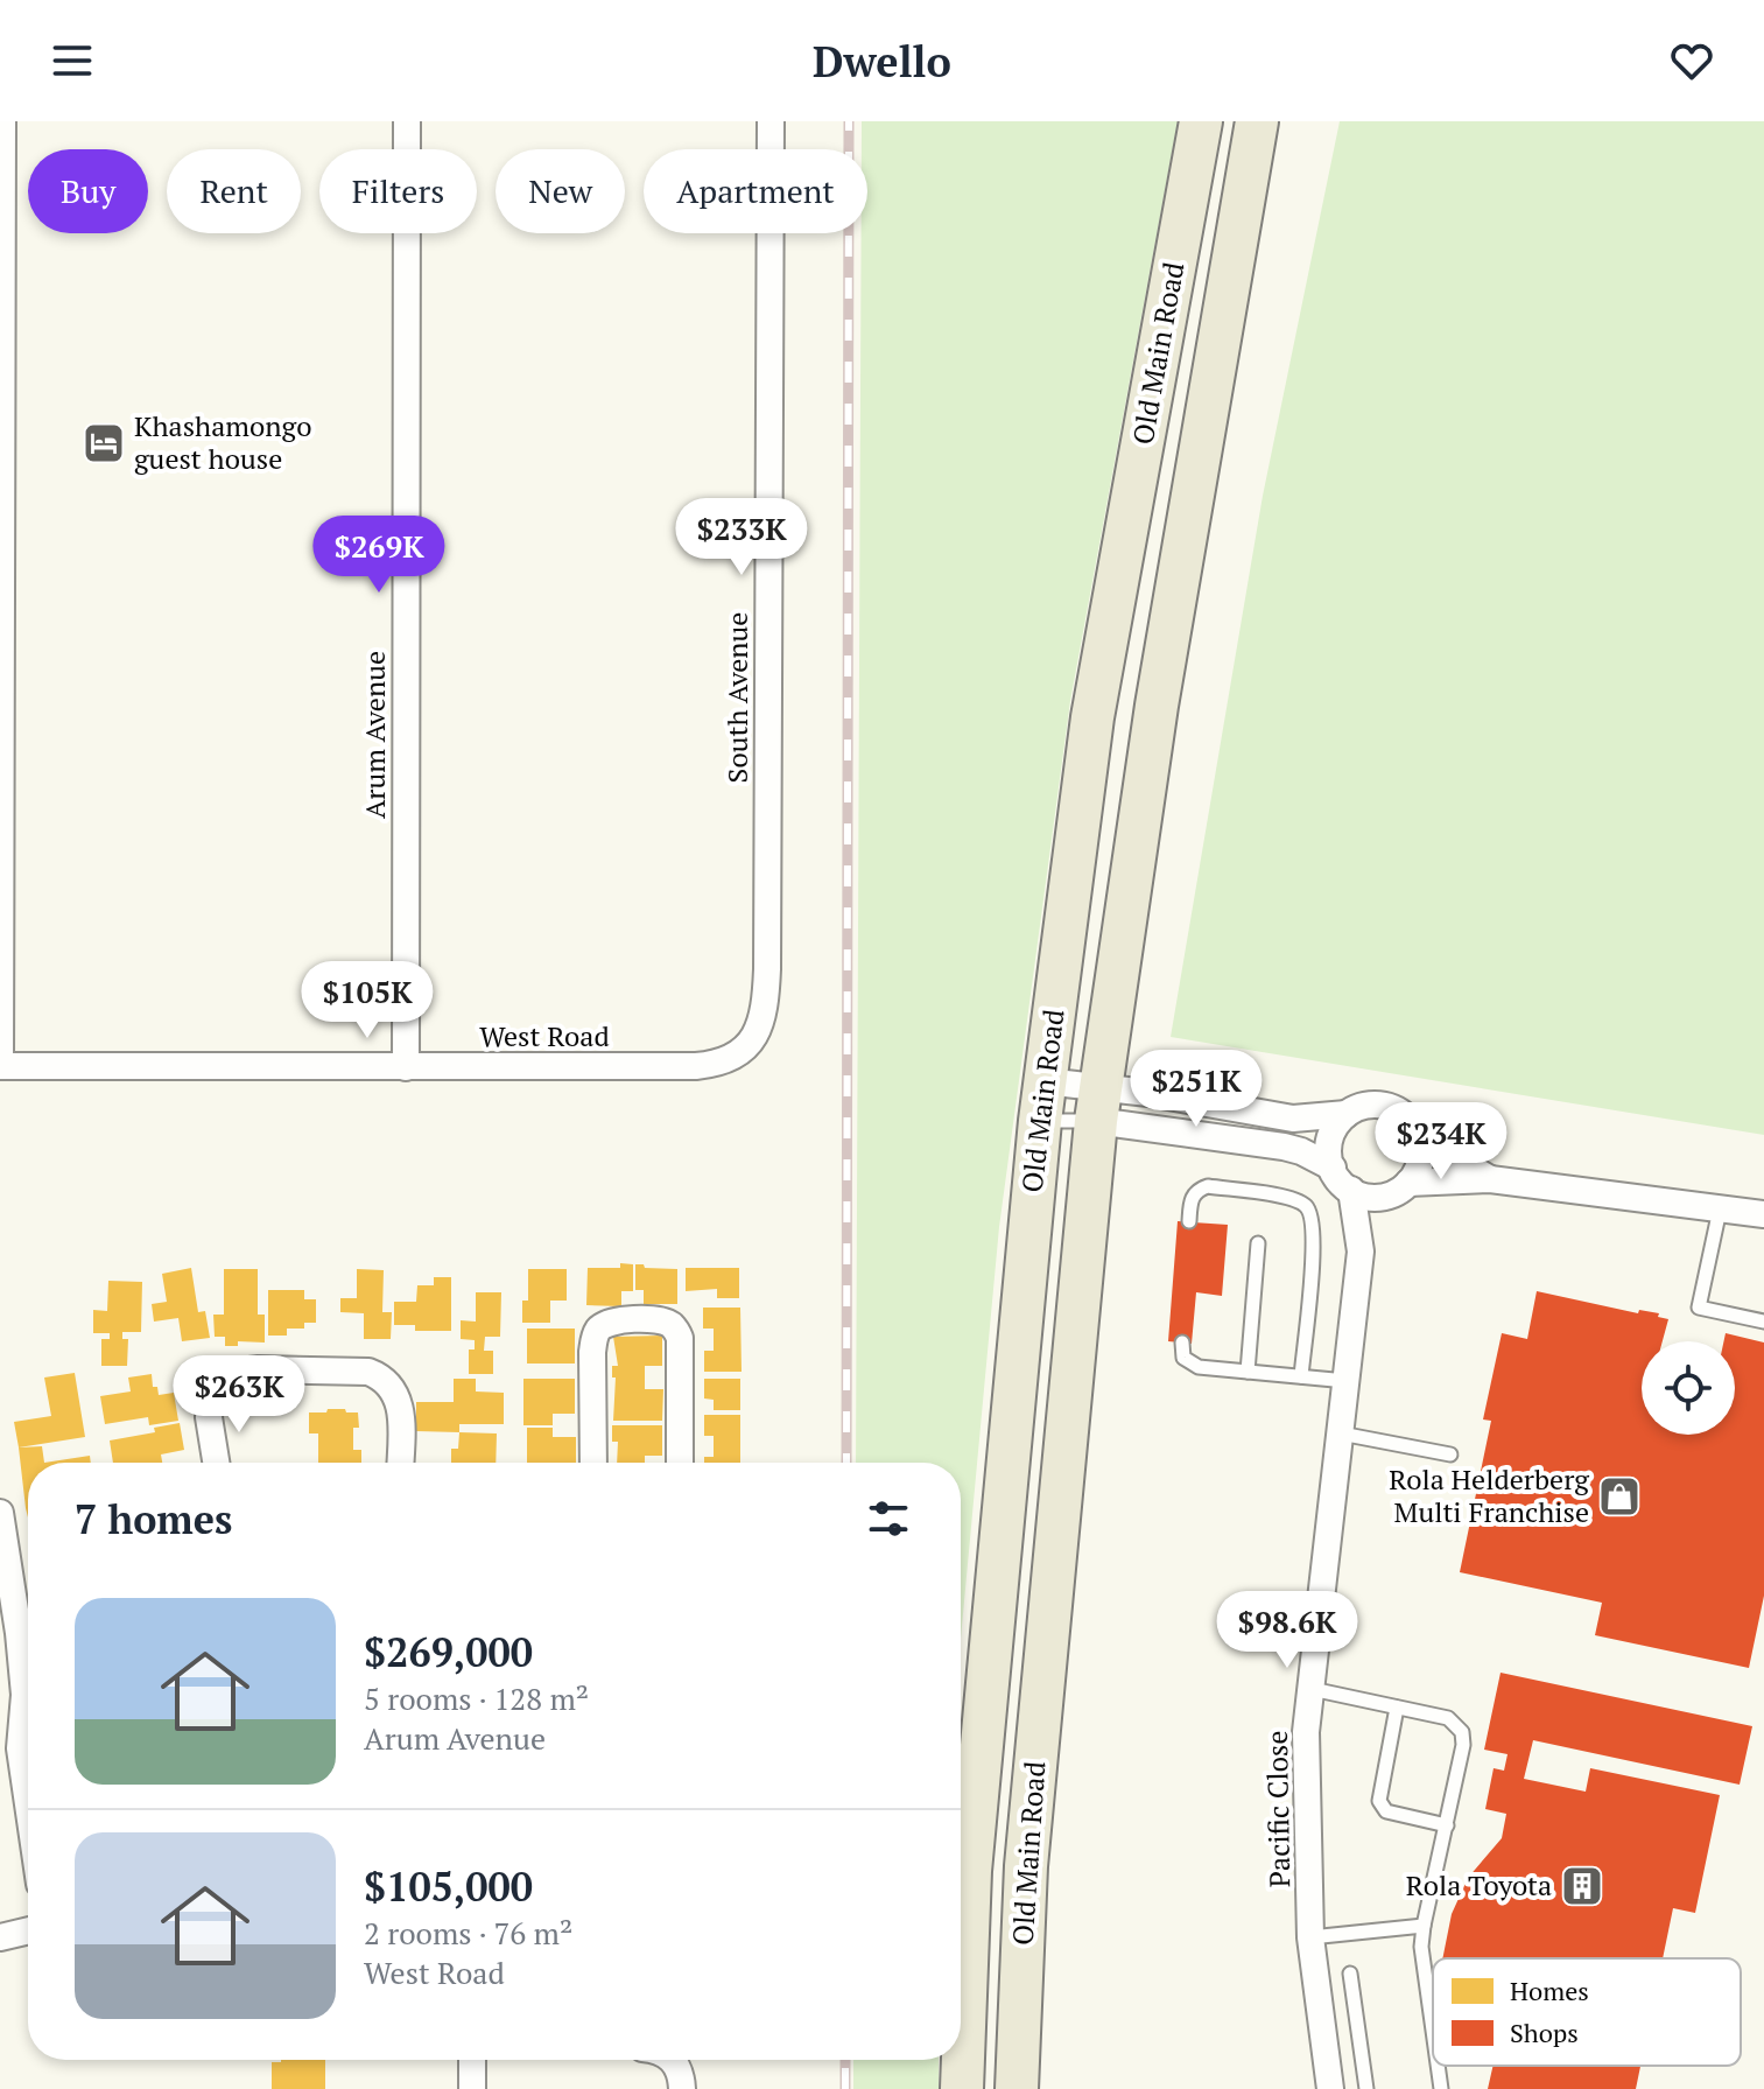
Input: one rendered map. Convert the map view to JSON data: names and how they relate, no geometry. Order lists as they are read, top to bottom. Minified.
{"streets":{"main road":["Old Main Road"],"street":["South Avenue","Arum Avenue","West Road","Pacific Close"]},"crossings":[["South Avenue","West Road"],["Arum Avenue","West Road"]],"places":{"hotel":["Khashamongo guest house"],"shop":["Rola Helderberg Multi Franchise"],"building":["Rola Toyota"]},"legend":["Homes","Shops"],"page":{"header":"Dwello","chip":["Buy","Rent","Filters","New","Apartment"],"price":["$233K","$269K","$105K","$251K","$234K","$263K","$98.6K"],"heading":"7 homes","list":[{"name":"$269,000","note":"5 rooms · 128 m² · Arum Avenue"},{"name":"$105,000","note":"2 rooms · 76 m² · West Road"}]}}
